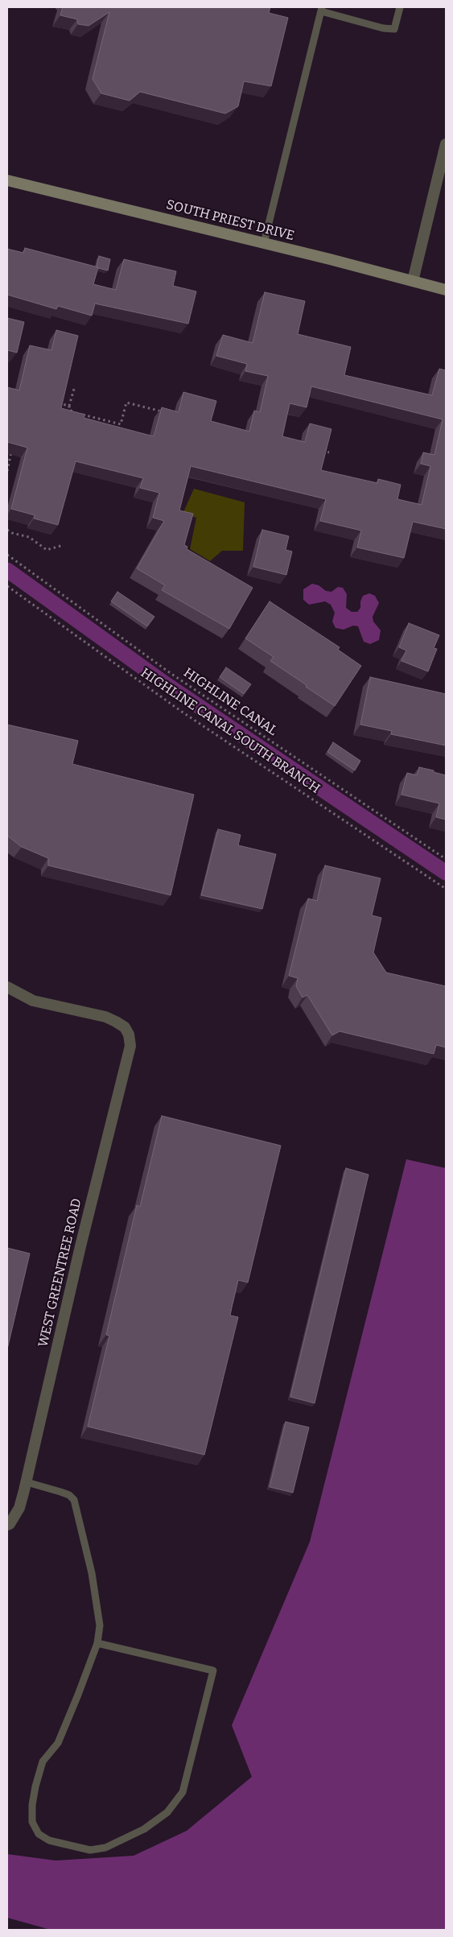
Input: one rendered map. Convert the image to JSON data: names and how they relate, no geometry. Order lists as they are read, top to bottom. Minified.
{"streets":{"main road":["SOUTH PRIEST DRIVE"],"street":["WEST GREENTREE ROAD"],"path":["HIGHLINE CANAL","HIGHLINE CANAL SOUTH BRANCH"]}}
